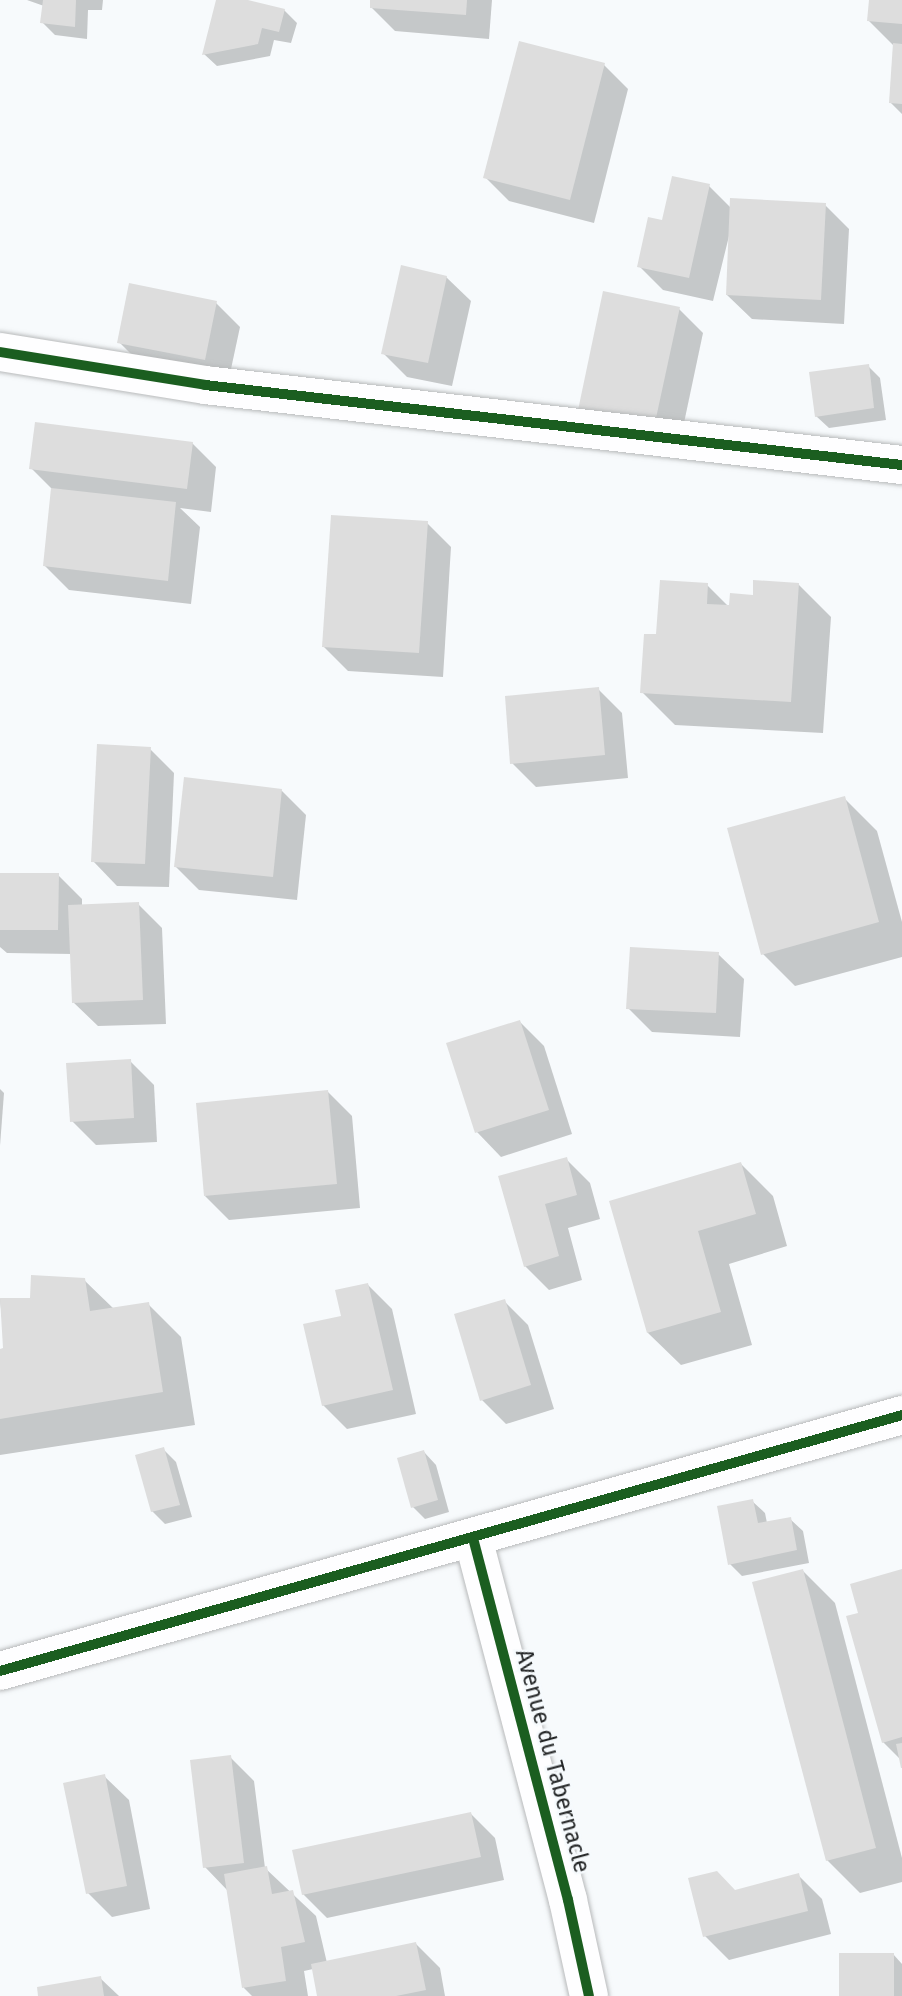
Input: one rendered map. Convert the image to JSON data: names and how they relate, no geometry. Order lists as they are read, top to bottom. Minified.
{"streets":{"street":["Avenue du Tabernacle"]}}
